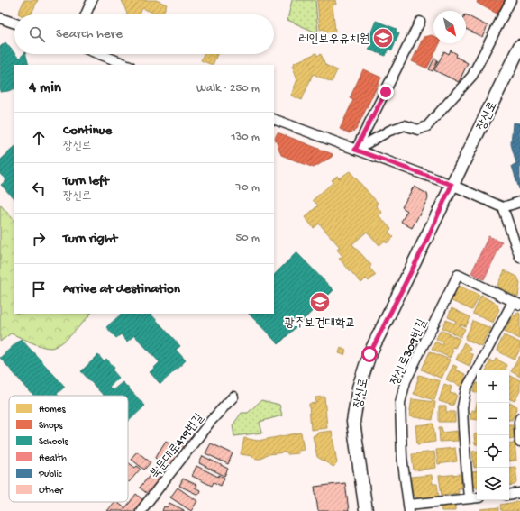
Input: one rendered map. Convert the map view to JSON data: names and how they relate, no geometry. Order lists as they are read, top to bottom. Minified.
{"streets":{"main road":["장신로"],"street":["장신로309번길","북문대로419번길"]},"places":{"school or university":["레인보우유치원","광주보건대학교"]},"legend":["Homes","Shops","Schools","Health","Public","Other"],"north":"bottom right","page":{"search":"Search here","heading":["4 min","Walk · 250 m"],"list":[["Continue","장신로","130 m"],["Turn left","장신로","70 m"],["Turn right","50 m"],"Arrive at destination"],"map_buttons":["+","−"]}}
